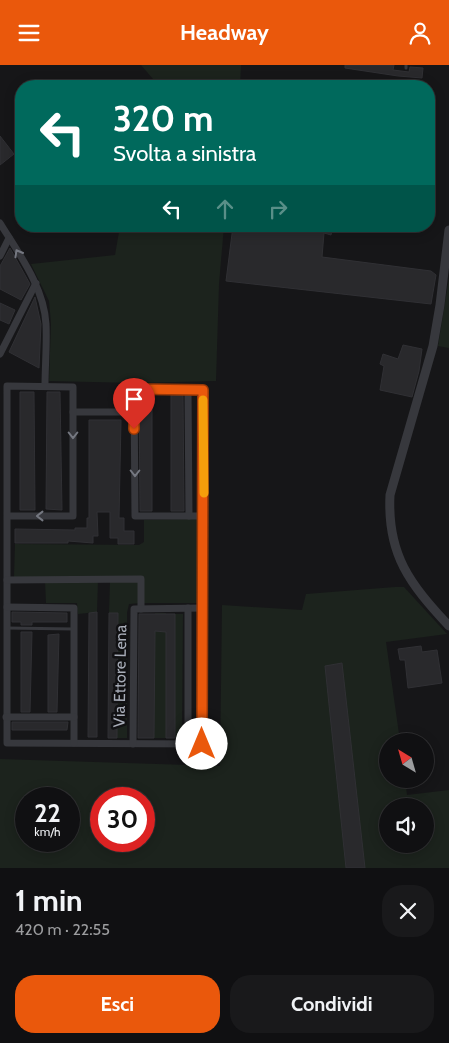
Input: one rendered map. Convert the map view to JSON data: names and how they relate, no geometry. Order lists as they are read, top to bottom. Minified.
{"streets":{"street":["Via Ettore Lena"]},"north":"top left","page":{"header":"Headway","turn":["320 m","Svolta a sinistra"],"speed":"22 km/h","limit":"30","heading":["1 min","420 m · 22:55"],"buttons":["Esci","Condividi"]}}
